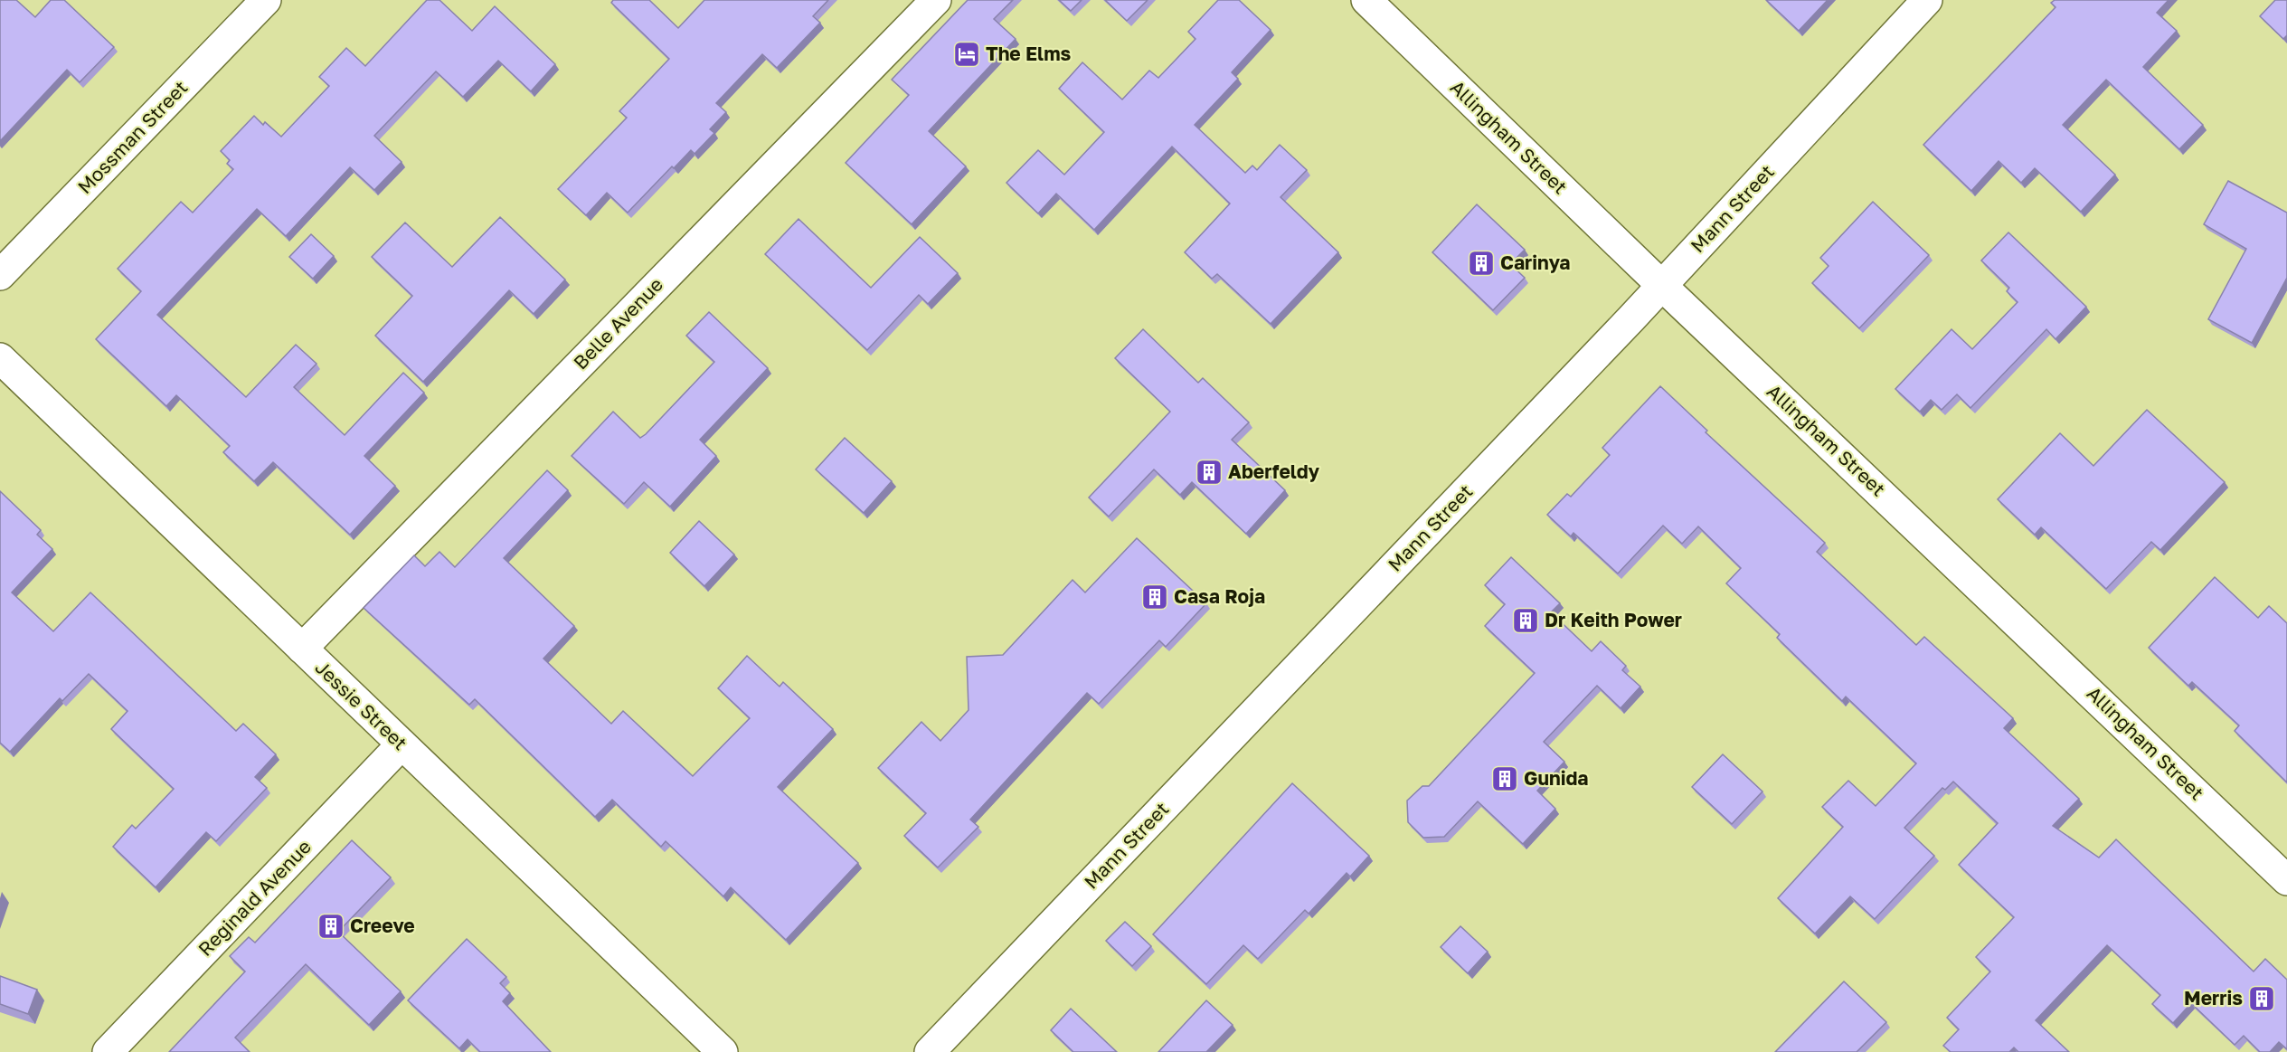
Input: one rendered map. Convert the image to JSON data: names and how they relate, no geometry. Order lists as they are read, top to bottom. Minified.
{"streets":{"street":["Mossman Street","Allingham Street","Mann Street","Belle Avenue","Jessie Street","Reginald Avenue"]},"crossings":[["Allingham Street","Mann Street"],["Belle Avenue","Jessie Street"],["Jessie Street","Reginald Avenue"]],"places":{"hotel":["The Elms"],"building":["Carinya","Aberfeldy","Casa Roja","Dr Keith Power","Gunida","Creeve","Merris"]}}
